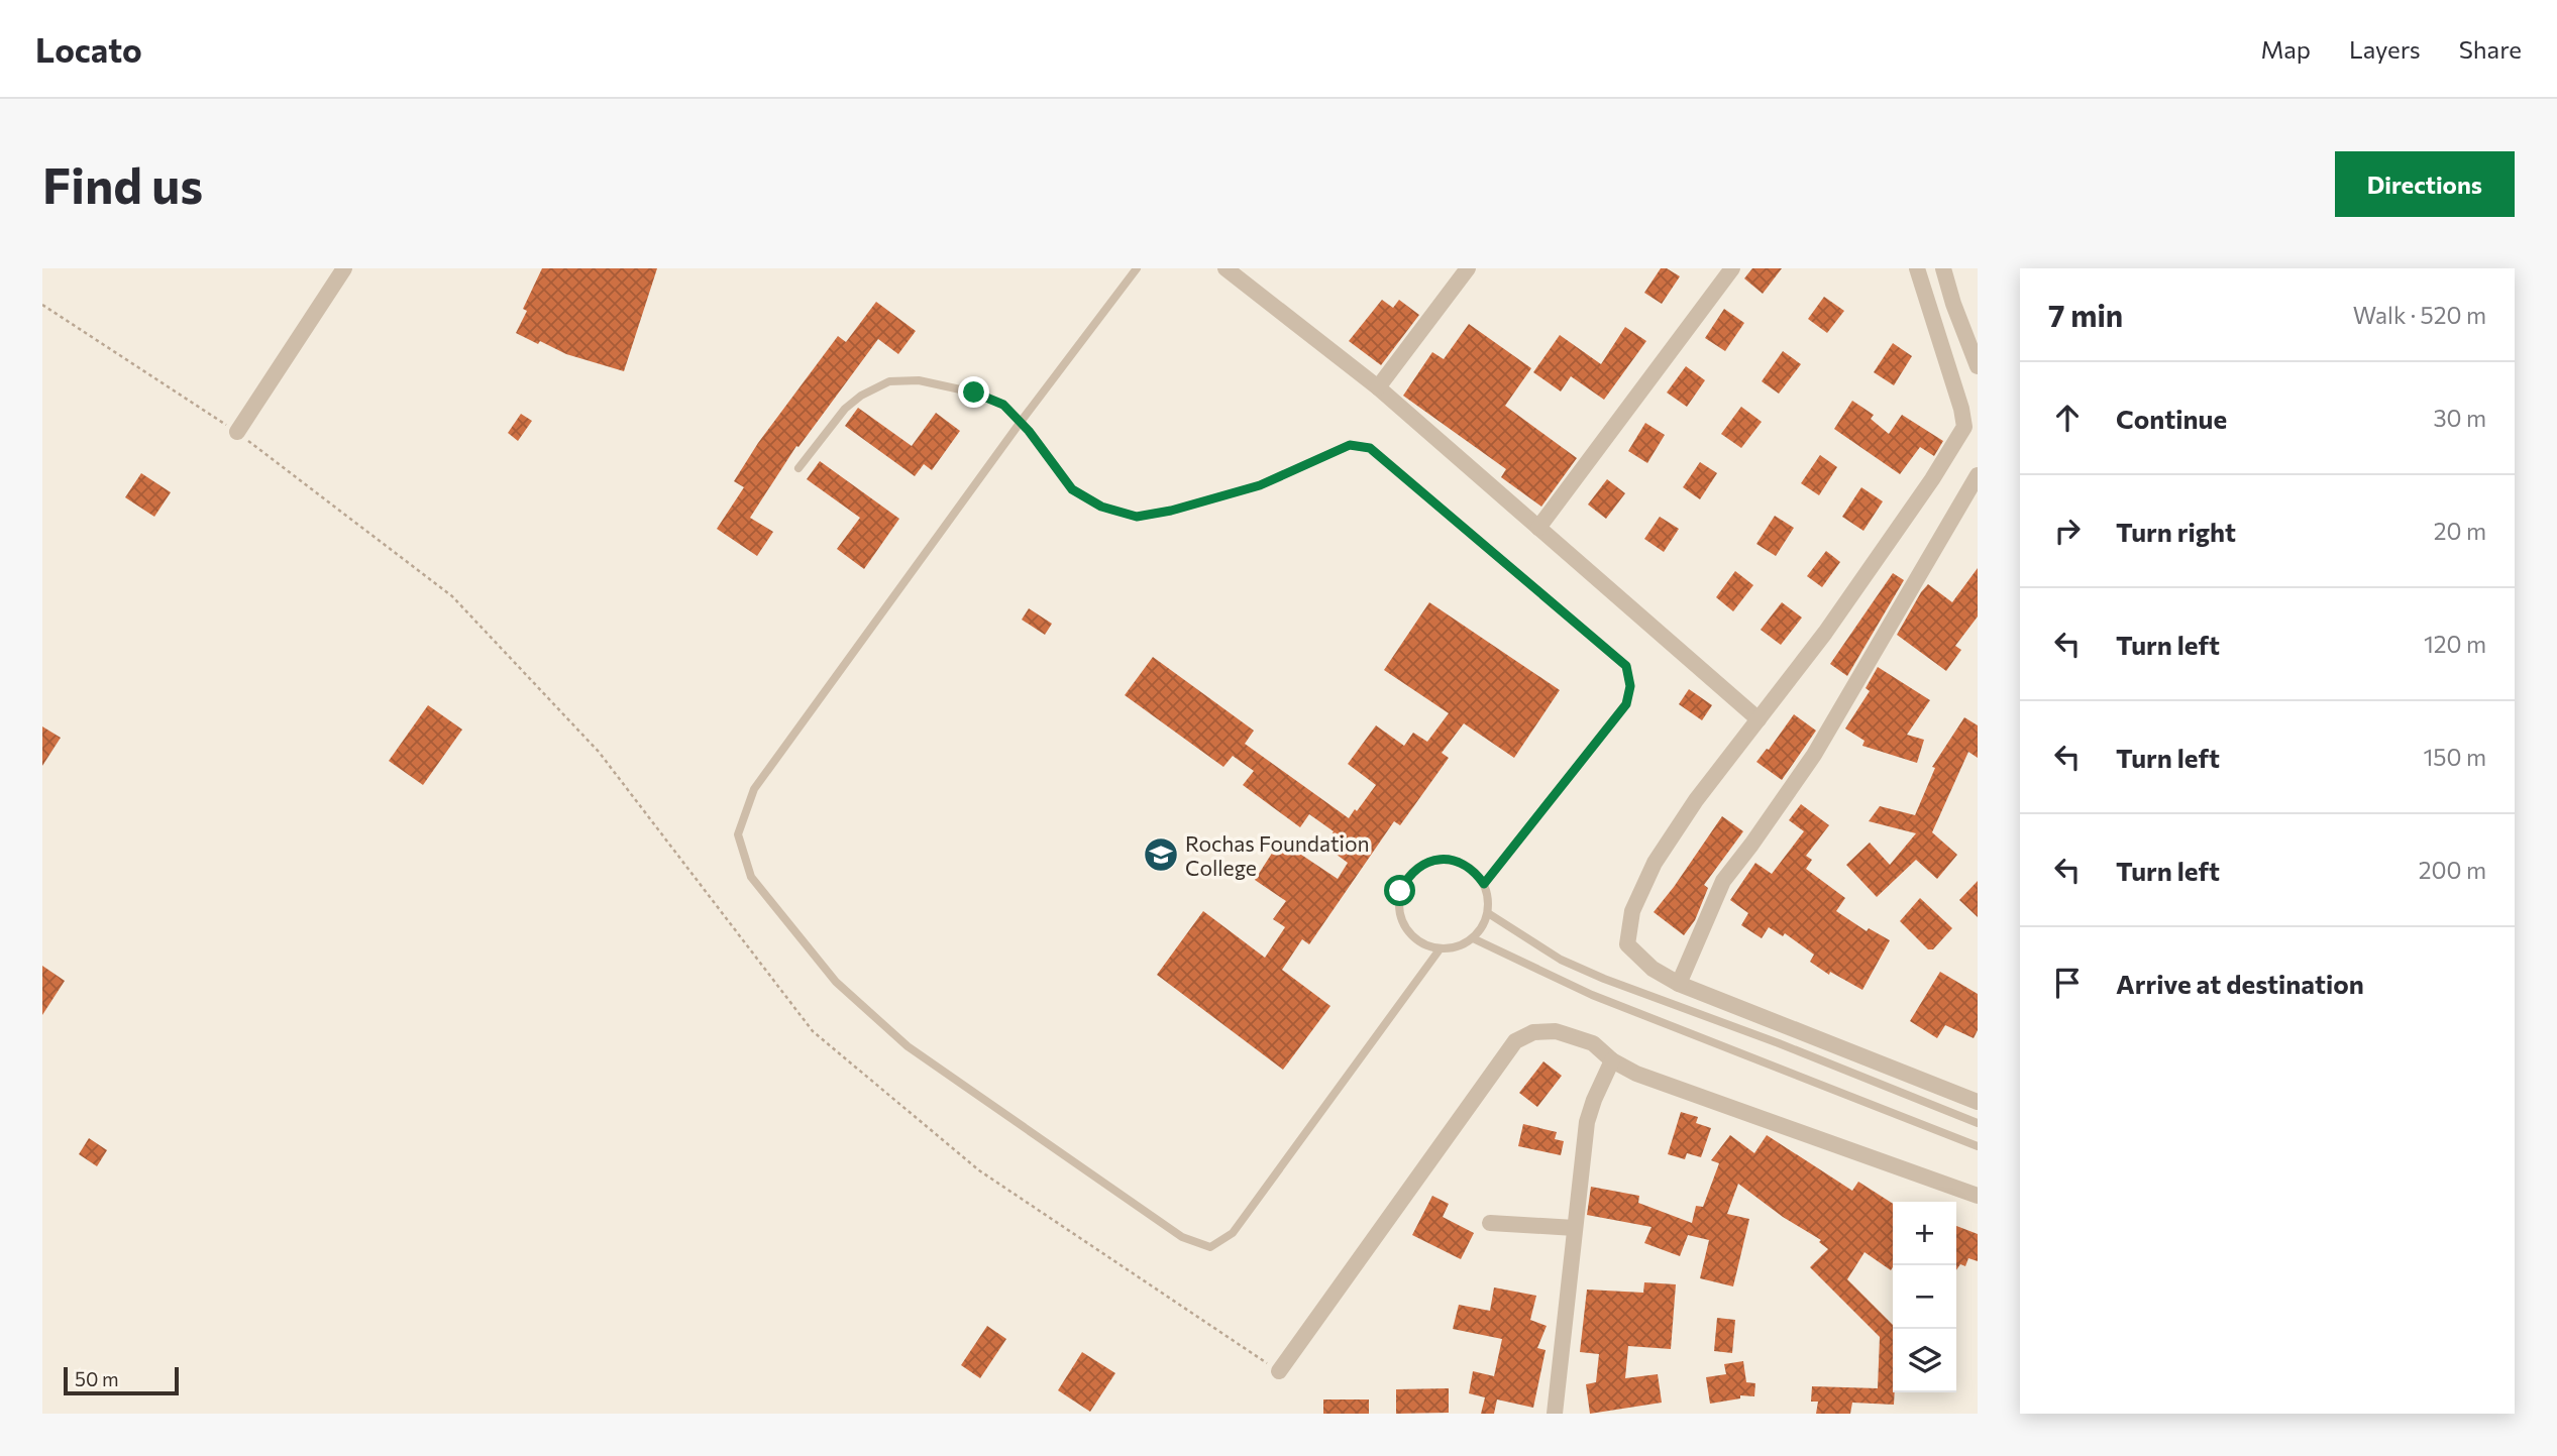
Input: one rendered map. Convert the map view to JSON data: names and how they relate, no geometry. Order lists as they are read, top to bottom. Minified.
{"places":{"school or university":["Rochas Foundation College"]},"scale_bar":"50 m","page":{"header":"Locato","nav":["Map","Layers","Share"],"buttons":"Directions","title":"Find us","heading":["7 min","Walk · 520 m"],"list":[["Continue","30 m"],["Turn right","20 m"],["Turn left","120 m"],["Turn left","150 m"],["Turn left","200 m"],"Arrive at destination"],"map_buttons":["+","−"],"scale":"50 m"}}
